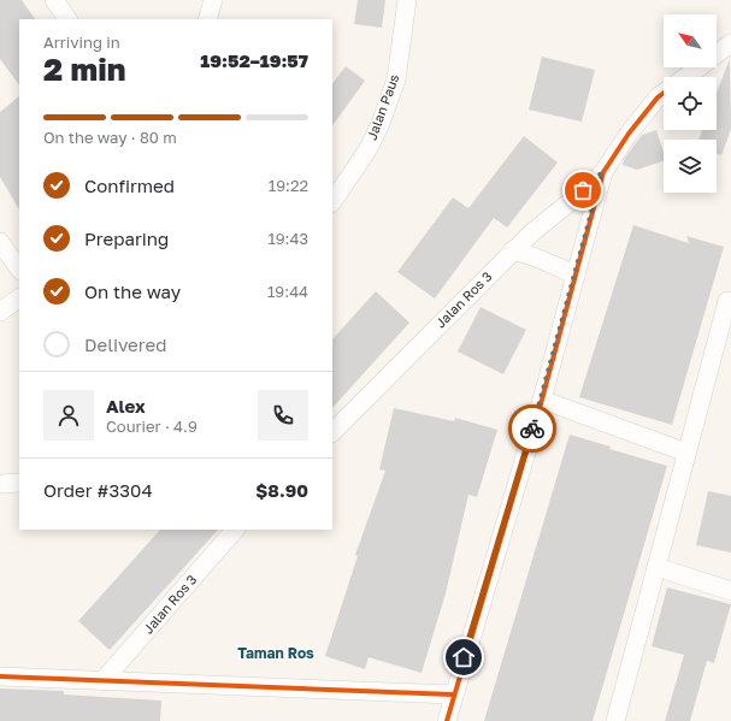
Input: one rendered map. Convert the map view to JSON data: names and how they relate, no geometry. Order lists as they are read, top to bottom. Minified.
{"streets":{"street":["Jalan Paus","Jalan Ros 3"]},"districts":["Taman Ros"],"north":"top left","page":{"heading":["2 min","Arriving in","19:52–19:57"],"panel":["Alex","Courier · 4.9","Order #3304","$8.90"],"bar":"On the way · 80 m","list":[["Confirmed","19:22"],["Preparing","19:43"],["On the way","19:44"],"Delivered"]}}
